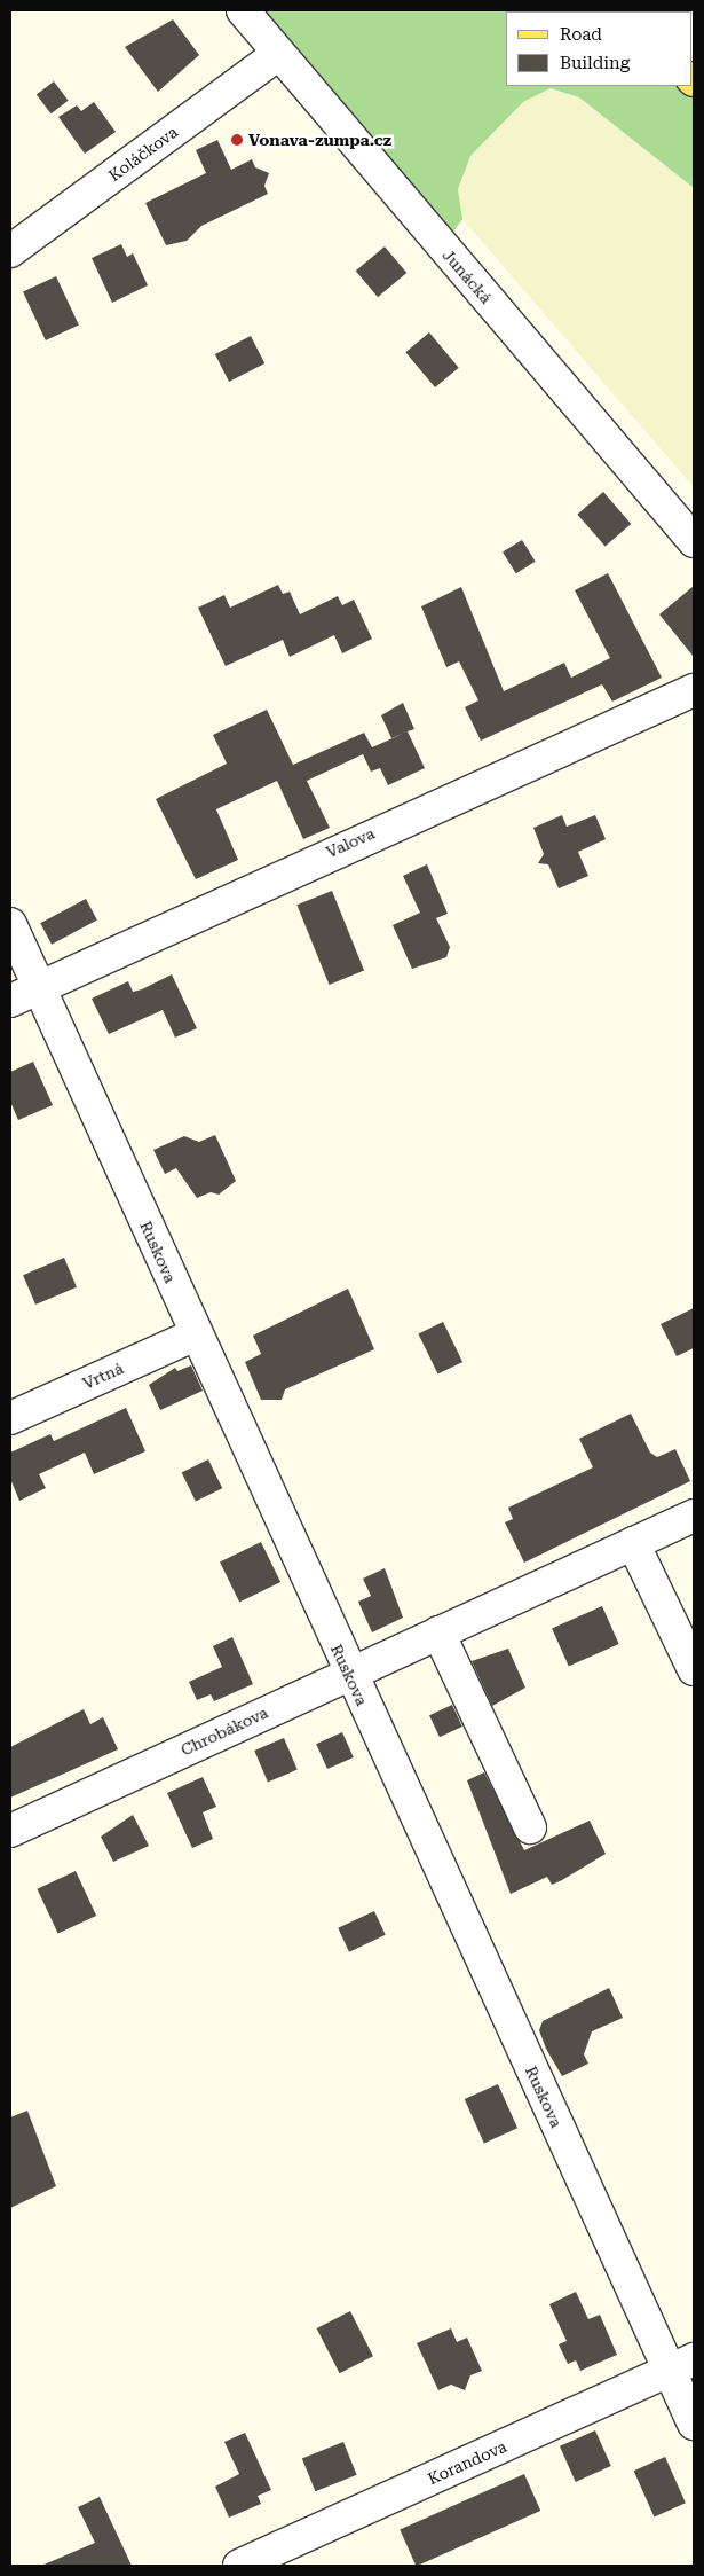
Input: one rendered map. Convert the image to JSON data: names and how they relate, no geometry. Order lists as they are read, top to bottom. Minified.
{"streets":{"street":["Koláčkova","Junácká","Valova","Ruskova","Vrtná","Chrobákova","Korandova"]},"crossings":[["Koláčkova","Junácká"],["Valova","Ruskova"],["Ruskova","Vrtná"],["Ruskova","Chrobákova"],["Ruskova","Korandova"]],"places":["Vonava-zumpa.cz"],"legend":["Road","Building"]}
